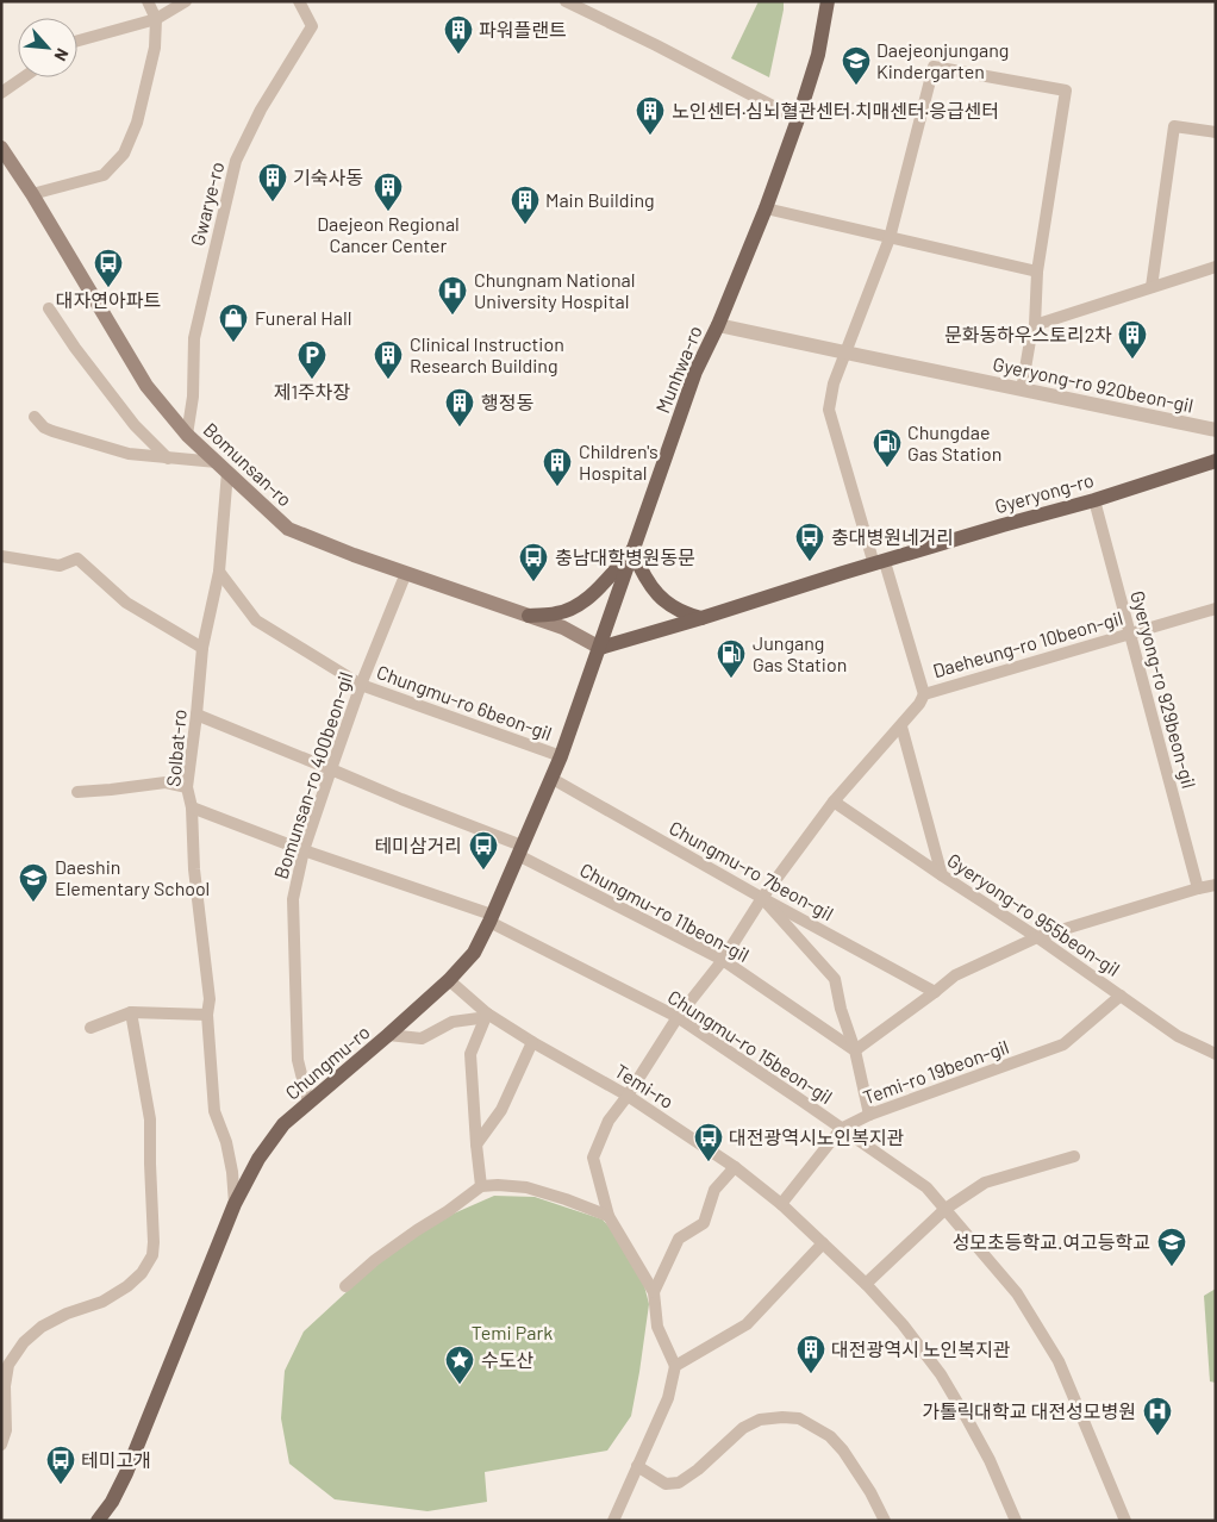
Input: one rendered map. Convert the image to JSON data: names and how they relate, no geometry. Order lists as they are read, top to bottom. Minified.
{"streets":{"main road":["Munhwa-ro","Bomunsan-ro","Gyeryong-ro","Chungmu-ro"],"street":["Gwarye-ro","Gyeryong-ro 920beon-gil","Daeheung-ro 10beon-gil","Gyeryong-ro 929beon-gil","Chungmu-ro 6beon-gil","Solbat-ro","Bomunsan-ro 400beon-gil","Chungmu-ro 7beon-gil","Chungmu-ro 11beon-gil","Gyeryong-ro 955beon-gil","Chungmu-ro 15beon-gil","Temi-ro 19beon-gil","Temi-ro"]},"crossings":[["Gwarye-ro","Bomunsan-ro"],["Munhwa-ro","Gyeryong-ro 920beon-gil"],["Munhwa-ro","Bomunsan-ro"],["Munhwa-ro","Gyeryong-ro"],["Munhwa-ro","Chungmu-ro"],["Bomunsan-ro","Gyeryong-ro"],["Bomunsan-ro","Solbat-ro"],["Bomunsan-ro","Bomunsan-ro 400beon-gil"],["Bomunsan-ro","Chungmu-ro"],["Gyeryong-ro","Gyeryong-ro 929beon-gil"],["Gyeryong-ro","Chungmu-ro"],["Daeheung-ro 10beon-gil","Gyeryong-ro 929beon-gil"],["Daeheung-ro 10beon-gil","Chungmu-ro 7beon-gil"],["Daeheung-ro 10beon-gil","Chungmu-ro 11beon-gil"],["Daeheung-ro 10beon-gil","Gyeryong-ro 955beon-gil"],["Daeheung-ro 10beon-gil","Chungmu-ro 15beon-gil"],["Daeheung-ro 10beon-gil","Temi-ro"],["Chungmu-ro 6beon-gil","Solbat-ro"],["Chungmu-ro 6beon-gil","Bomunsan-ro 400beon-gil"],["Chungmu-ro 6beon-gil","Chungmu-ro"],["Solbat-ro","Chungmu-ro 11beon-gil"],["Solbat-ro","Chungmu-ro 15beon-gil"],["Solbat-ro","Chungmu-ro"],["Bomunsan-ro 400beon-gil","Chungmu-ro 11beon-gil"],["Bomunsan-ro 400beon-gil","Chungmu-ro 15beon-gil"],["Bomunsan-ro 400beon-gil","Chungmu-ro"],["Chungmu-ro 7beon-gil","Chungmu-ro"],["Chungmu-ro 11beon-gil","Chungmu-ro"],["Gyeryong-ro 955beon-gil","Temi-ro 19beon-gil"],["Chungmu-ro 15beon-gil","Chungmu-ro"],["Chungmu-ro 15beon-gil","Temi-ro 19beon-gil"],["Chungmu-ro","Temi-ro"],["Temi-ro 19beon-gil","Temi-ro"]],"parks":["Temi Park"],"places":{"building":["파워플랜트","노인센터·심뇌혈관센터·치매센터·응급센터","기숙사동","Daejeon Regional Cancer Center","Main Building","문화동하우스토리2차","Clinical Instruction Research Building","행정동","Children's Hospital","대전광역시 노인복지관"],"school or university":["Daejeonjungang Kindergarten","Daeshin Elementary School","성모초등학교.여고등학교"],"bus stop":["대자연아파트","충대병원네거리","충남대학병원동문","테미삼거리","대전광역시노인복지관","테미고개"],"hospital":["Chungnam National University Hospital","가톨릭대학교 대전성모병원"],"shop":["Funeral Hall"],"parking":["제1주차장"],"fuel station":["Chungdae Gas Station","Jungang Gas Station"],"place":["수도산"]},"north":"bottom right"}
